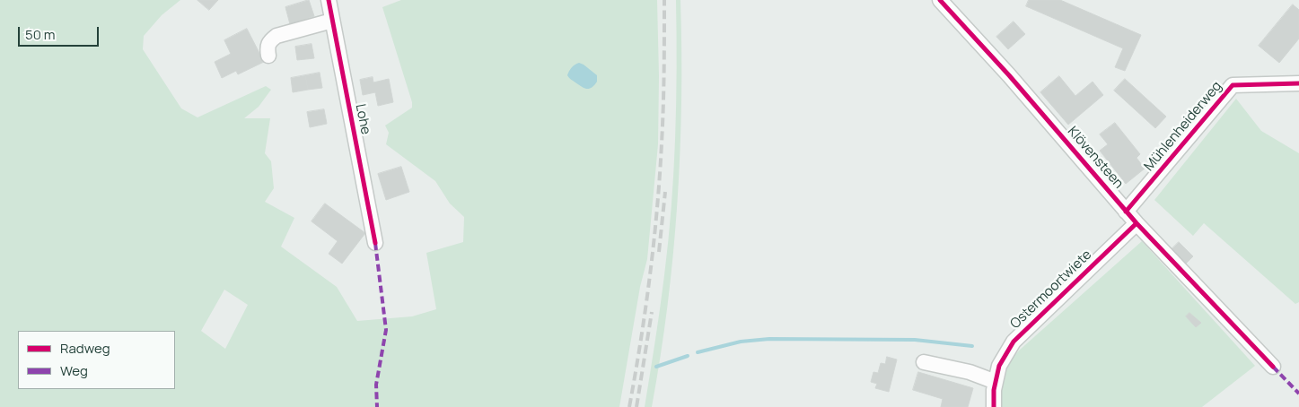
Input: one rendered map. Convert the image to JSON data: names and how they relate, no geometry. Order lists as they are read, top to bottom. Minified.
{"streets":{"street":["Lohe","Mühlenheiderweg","Klövensteen","Ostermoortwiete"]},"crossings":[["Mühlenheiderweg","Klövensteen"],["Klövensteen","Ostermoortwiete"]],"legend":["Radweg","Weg"],"scale_bar":"50 m"}
